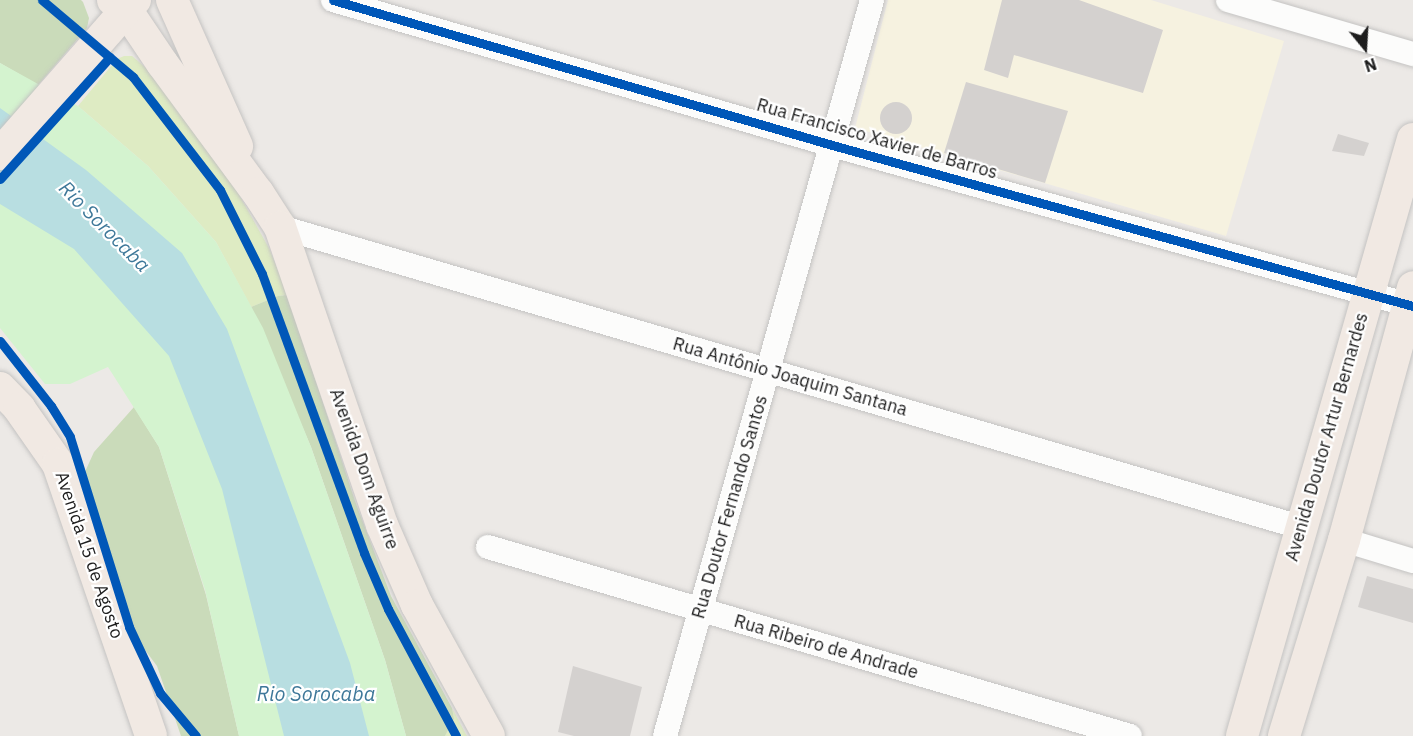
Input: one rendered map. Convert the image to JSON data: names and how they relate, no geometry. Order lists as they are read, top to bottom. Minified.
{"streets":{"main road":["Avenida Doutor Artur Bernardes","Avenida Dom Aguirre","Avenida 15 de Agosto"],"street":["Rua Francisco Xavier de Barros","Rua Antônio Joaquim Santana","Rua Doutor Fernando Santos","Rua Ribeiro de Andrade"]},"crossings":[["Rua Francisco Xavier de Barros","Avenida Doutor Artur Bernardes"],["Rua Francisco Xavier de Barros","Rua Doutor Fernando Santos"],["Rua Antônio Joaquim Santana","Avenida Doutor Artur Bernardes"],["Rua Antônio Joaquim Santana","Avenida Dom Aguirre"],["Rua Antônio Joaquim Santana","Rua Doutor Fernando Santos"],["Rua Doutor Fernando Santos","Rua Ribeiro de Andrade"]],"water":["Rio Sorocaba"],"north":"bottom"}
